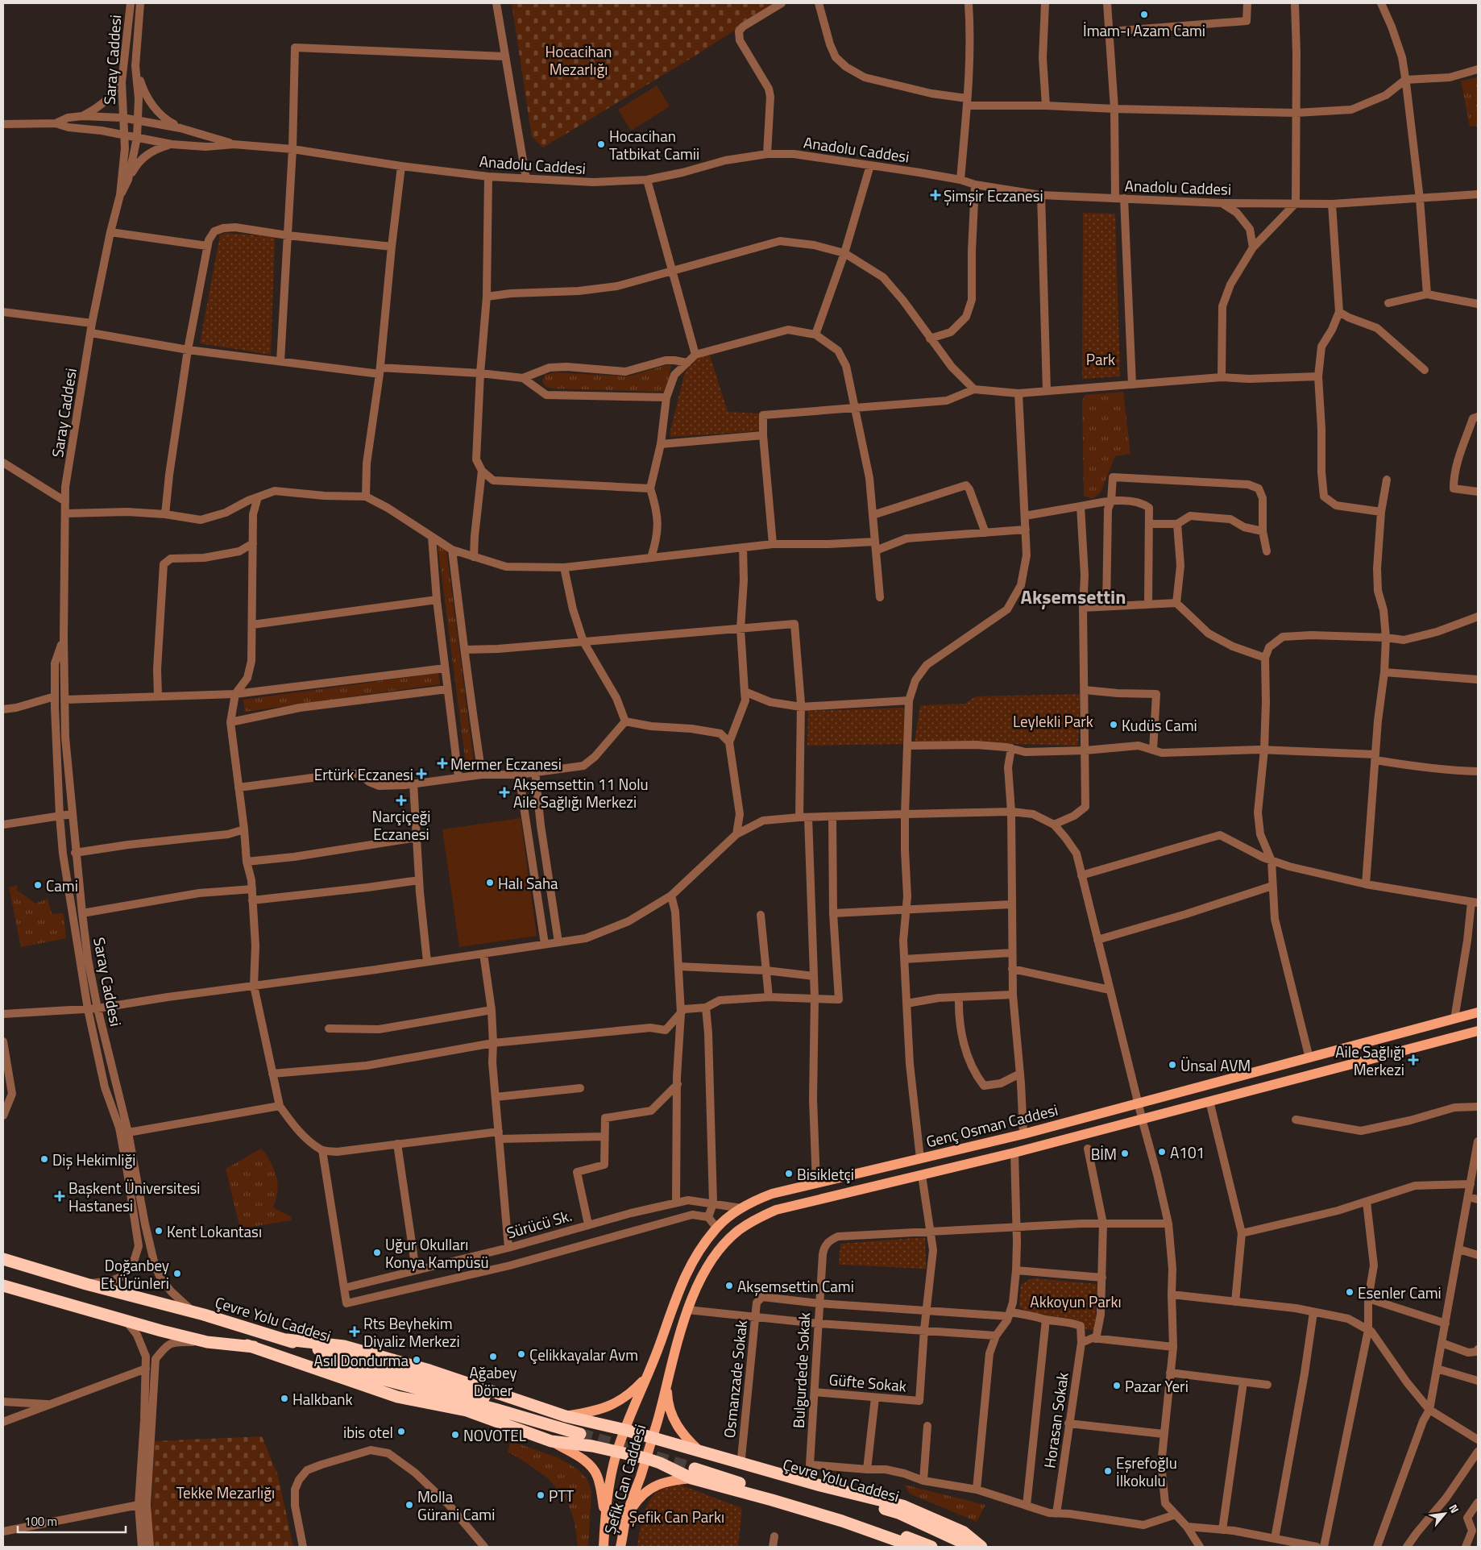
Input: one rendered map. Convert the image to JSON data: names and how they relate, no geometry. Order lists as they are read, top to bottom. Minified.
{"streets":{"highway":["Çevre Yolu Caddesi"],"main road":["Genç Osman Caddesi","Şefik Can Caddesi"],"street":["Saray Caddesi","Anadolu Caddesi","Sürücü Sk.","Bulgurdede Sokak","Osmanzade Sokak","Güfte Sokak","Horasan Sokak"]},"crossings":[["Saray Caddesi","Anadolu Caddesi"],["Saray Caddesi","Çevre Yolu Caddesi"],["Genç Osman Caddesi","Sürücü Sk."],["Genç Osman Caddesi","Şefik Can Caddesi"],["Bulgurdede Sokak","Osmanzade Sokak"],["Bulgurdede Sokak","Güfte Sokak"]],"districts":["Akşemsettin"],"parks":["Hocacihan Mezarlığı","Park","Leylekli Park","Akkoyun Parkı","Tekke Mezarlığı","Şefik Can Parkı"],"places":{"other":["İmam-ı Azam Cami","Hocacihan Tatbikat Camii","Kudüs Cami","Halı Saha","Cami","Ünsal AVM","A101","BİM","Diş Hekimliği","Bisikletçi","Kent Lokantası","Uğur Okulları Konya Kampüsü","Doğanbey Et Ürünleri","Akşemsettin Cami","Esenler Cami","Çelikkayalar Avm","Ağabey Döner","Asıl Dondurma","Pazar Yeri","Halkbank","ibis otel","NOVOTEL","Eşrefoğlu İlkokulu","PTT","Molla Gürani Cami"],"health":["Şimşir Eczanesi","Mermer Eczanesi","Ertürk Eczanesi","Akşemsettin 11 Nolu Aile Sağlığı Merkezi","Narçiçeği Eczanesi","Aile Sağlığı Merkezi","Başkent Üniversitesi Hastanesi","Rts Beyhekim Diyaliz Merkezi"]},"scale_bar":"100 m","north":"top right"}
